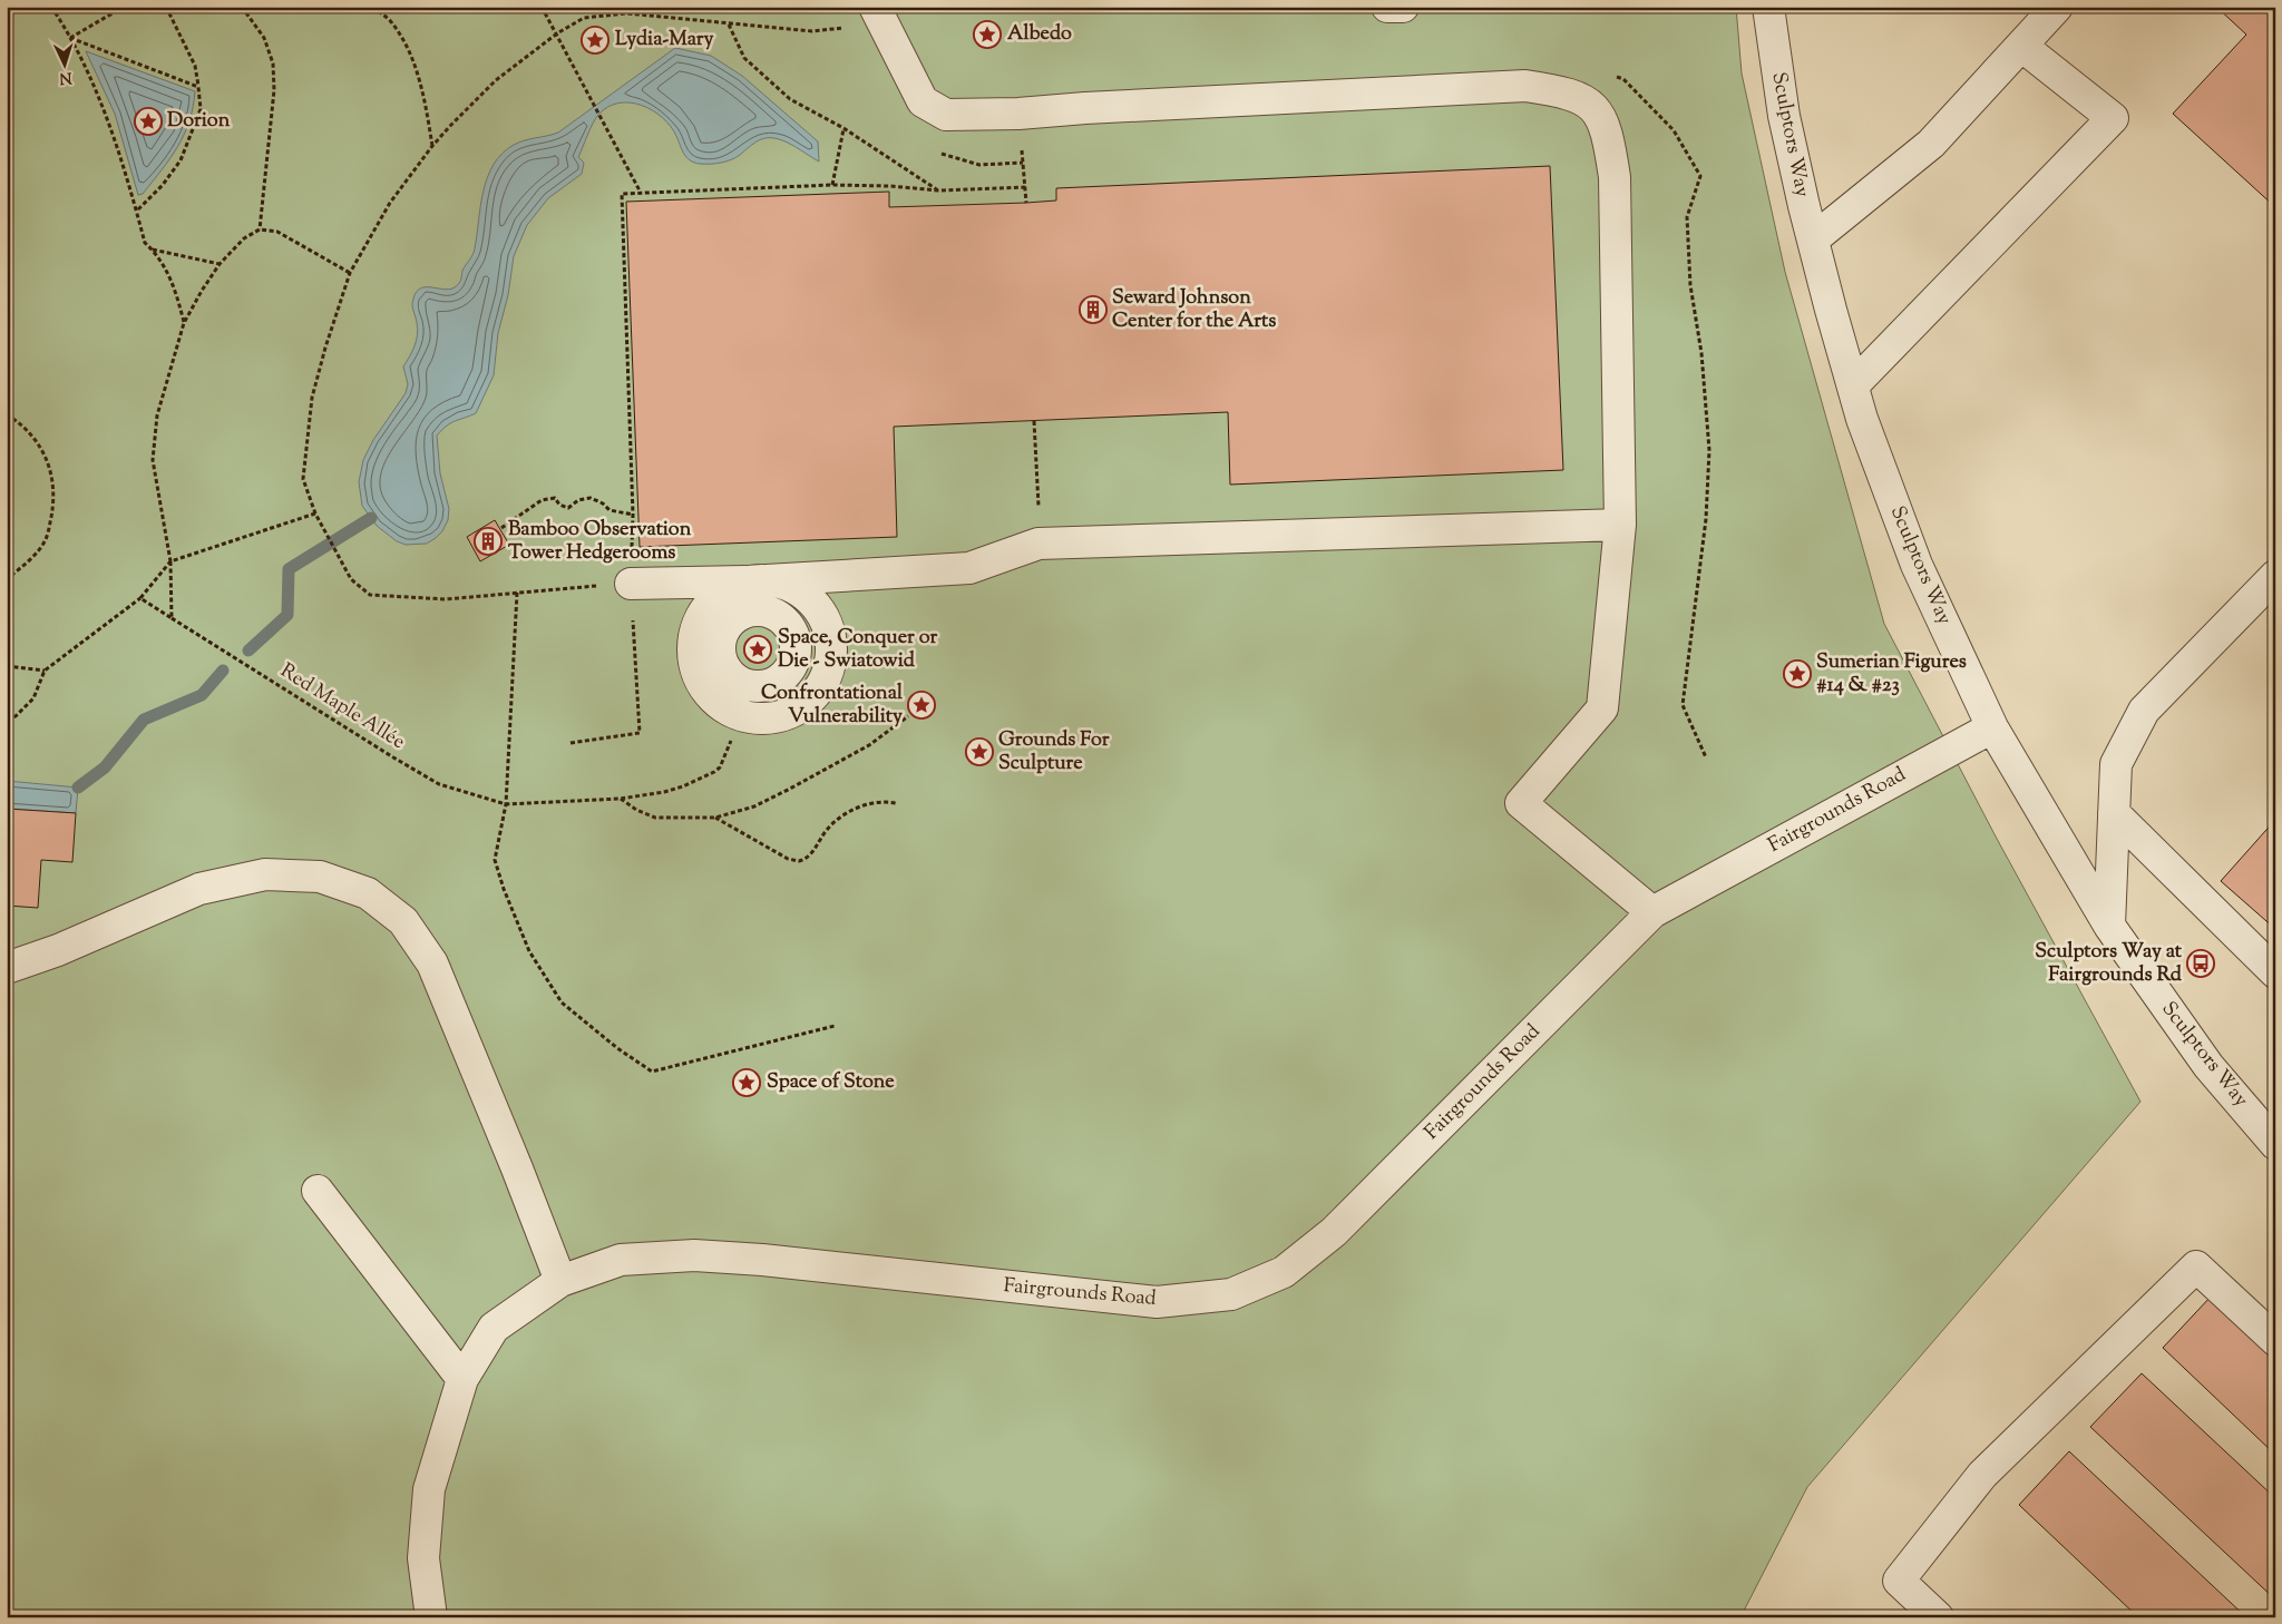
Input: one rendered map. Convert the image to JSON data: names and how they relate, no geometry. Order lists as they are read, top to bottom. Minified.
{"streets":{"street":["Sculptors Way","Fairgrounds Road"],"path":["Red Maple Allée"]},"crossings":[["Sculptors Way","Fairgrounds Road"]],"places":{"place":["Albedo","Lydia-Mary","Dorion","Space, Conquer or Die - Swiatowid","Sumerian Figures #14 & #23","Confrontational Vulnerability","Grounds For Sculpture","Space of Stone"],"building":["Seward Johnson Center for the Arts","Bamboo Observation Tower Hedgerooms"],"bus stop":["Sculptors Way at Fairgrounds Rd"]},"north":"bottom"}
